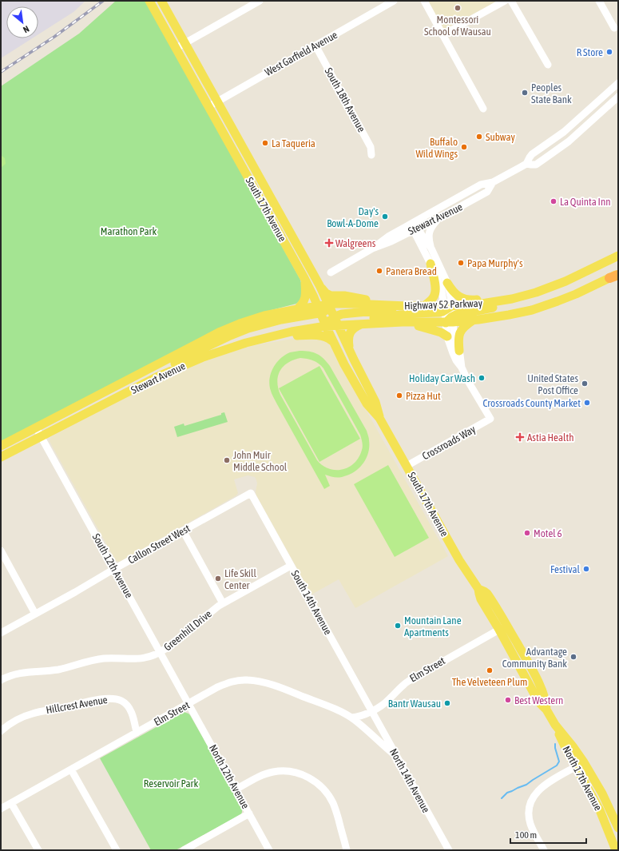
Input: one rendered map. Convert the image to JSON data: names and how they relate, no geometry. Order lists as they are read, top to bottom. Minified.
{"streets":{"main road":["South 17th Avenue","Stewart Avenue","Highway 52 Parkway","North 17th Avenue"],"street":["West Garfield Avenue","South 18th Avenue","Crossroads Way","Callon Street West","South 12th Avenue","South 14th Avenue","Greenhill Drive","Elm Street","Hillcrest Avenue","North 12th Avenue","North 14th Avenue"]},"crossings":[["West Garfield Avenue","South 18th Avenue"],["West Garfield Avenue","South 17th Avenue"],["South 17th Avenue","Stewart Avenue"],["South 17th Avenue","Highway 52 Parkway"],["South 17th Avenue","Crossroads Way"],["South 17th Avenue","Elm Street"],["South 17th Avenue","North 17th Avenue"],["Stewart Avenue","Highway 52 Parkway"],["Stewart Avenue","South 12th Avenue"],["Callon Street West","South 12th Avenue"],["Callon Street West","South 14th Avenue"],["South 12th Avenue","Greenhill Drive"],["South 12th Avenue","Elm Street"],["South 12th Avenue","North 12th Avenue"],["South 14th Avenue","Greenhill Drive"],["South 14th Avenue","Elm Street"],["South 14th Avenue","North 14th Avenue"],["Elm Street","Hillcrest Avenue"],["Elm Street","North 12th Avenue"],["Elm Street","North 17th Avenue"],["Elm Street","North 14th Avenue"]],"parks":["Marathon Park","Reservoir Park"],"places":{"other":["Montessori School of Wausau","R Store","Peoples State Bank","Subway","La Taqueria","Buffalo Wild Wings","La Quinta Inn","Day's Bowl-A-Dome","Papa Murphy's","Panera Bread","Holiday Car Wash","United States Post Office","Pizza Hut","Crossroads County Market","John Muir Middle School","Motel 6","Festival","Life Skill Center","Mountain Lane Apartments","Advantage Community Bank","The Velveteen Plum","Best Western","Bantr Wausau"],"health":["Walgreens","Astia Health"]},"scale_bar":"100 m","north":"bottom right"}
